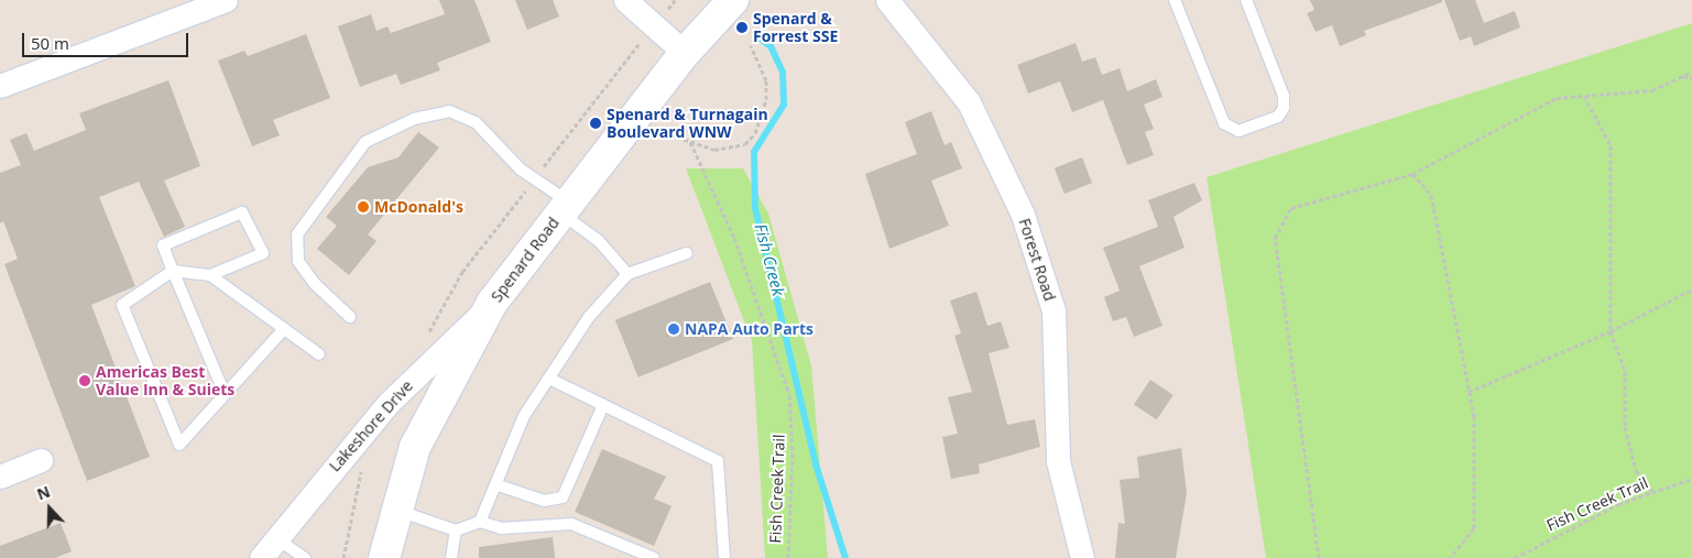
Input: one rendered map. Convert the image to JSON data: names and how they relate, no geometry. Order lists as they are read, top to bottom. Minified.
{"streets":{"main road":["Spenard Road"],"street":["Forest Road","Lakeshore Drive"],"path":["Fish Creek Trail"]},"crossings":[["Spenard Road","Lakeshore Drive"]],"water":["Fish Creek"],"places":["Spenard & Forrest SSE","Spenard & Turnagain Boulevard WNW","McDonald's","NAPA Auto Parts","Americas Best Value Inn & Suiets"],"scale_bar":"50 m","north":"top"}
